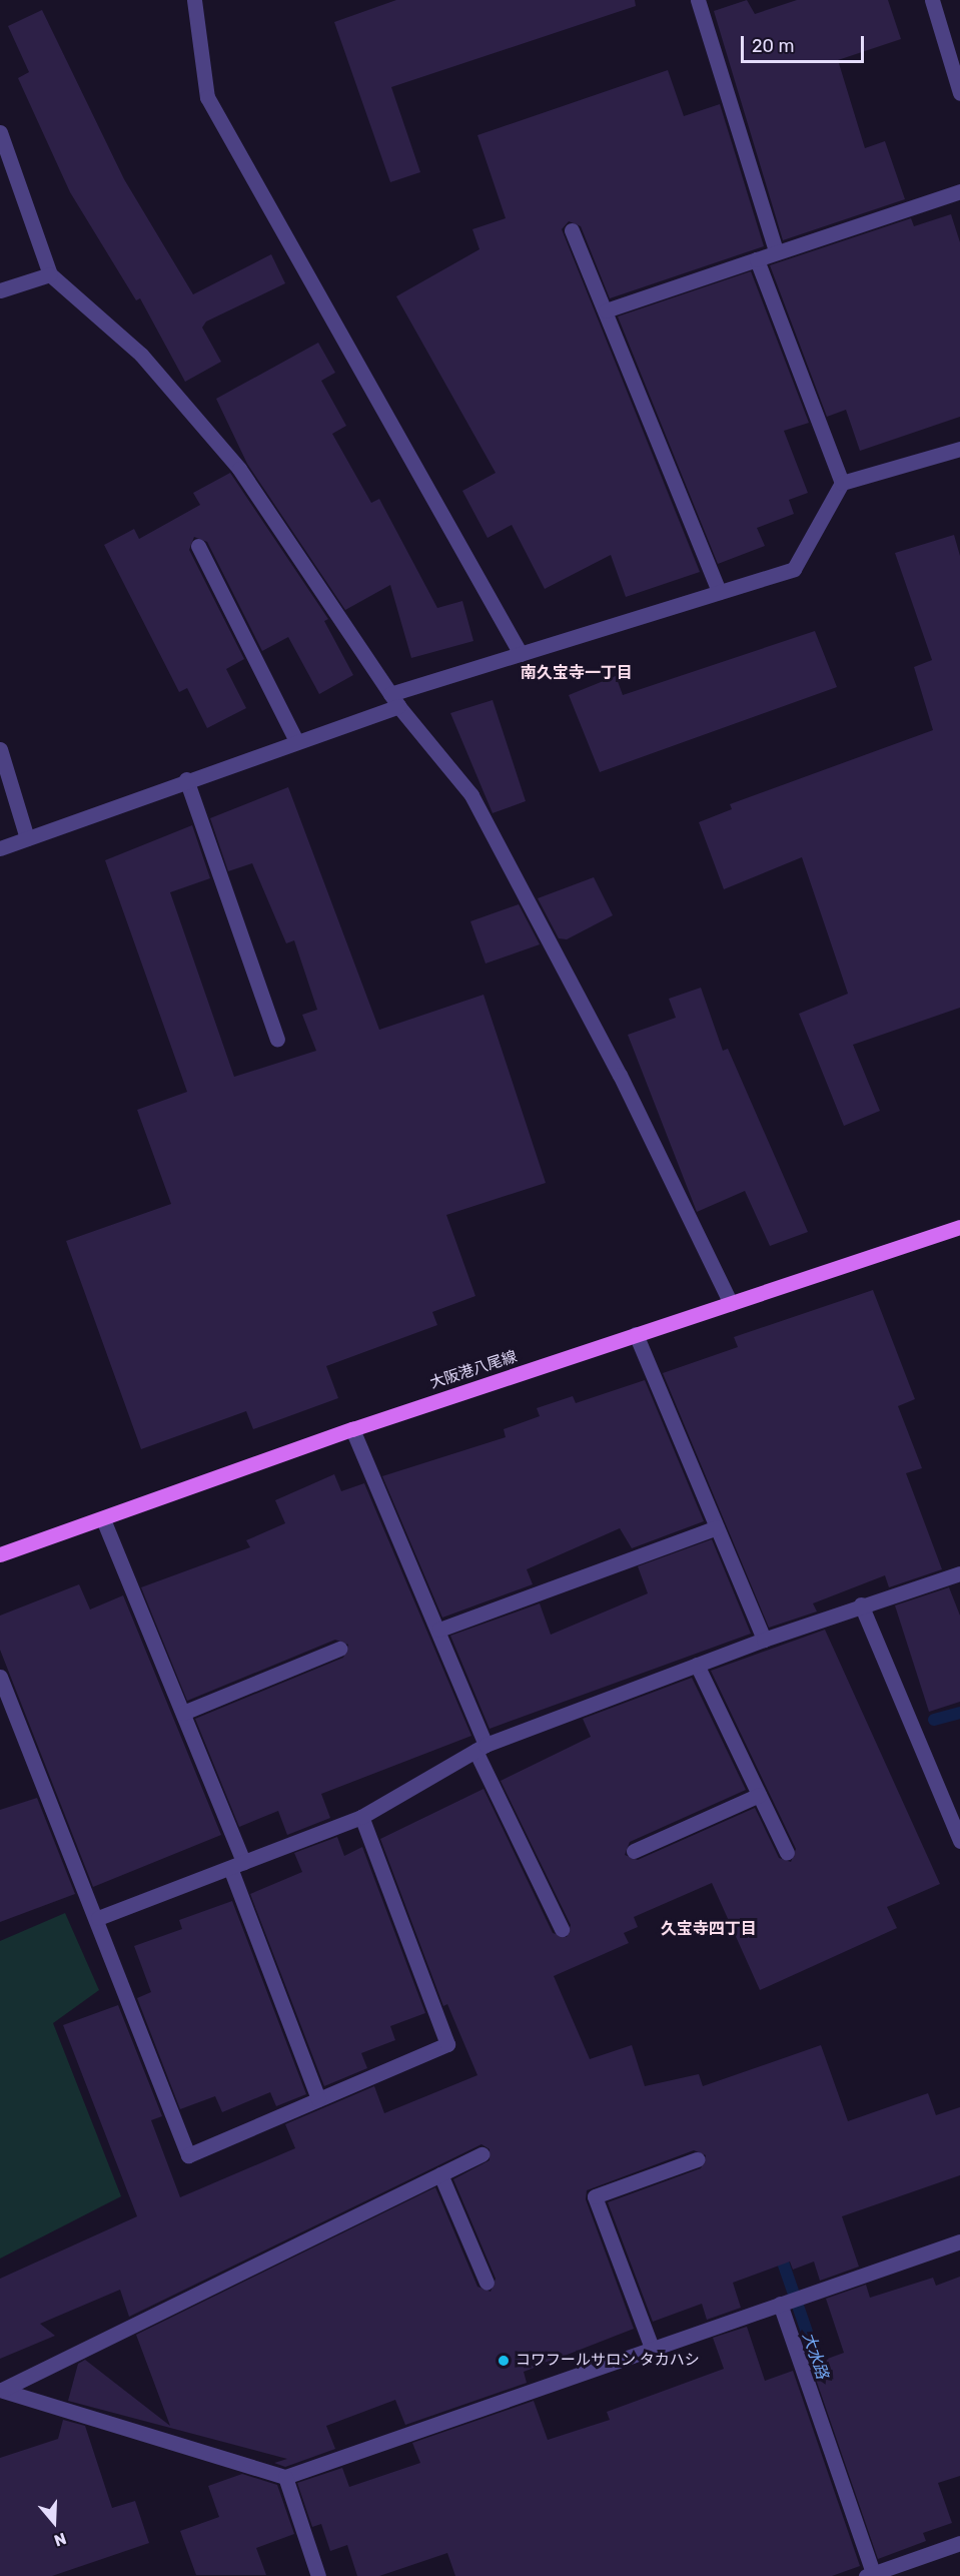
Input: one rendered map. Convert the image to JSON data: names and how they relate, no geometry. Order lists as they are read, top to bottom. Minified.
{"streets":{"main road":["大阪港八尾線"]},"districts":["南久宝寺一丁目","久宝寺四丁目"],"water":["大水路"],"places":["コワフールサロン タカハシ"],"scale_bar":"20 m","north":"bottom"}
